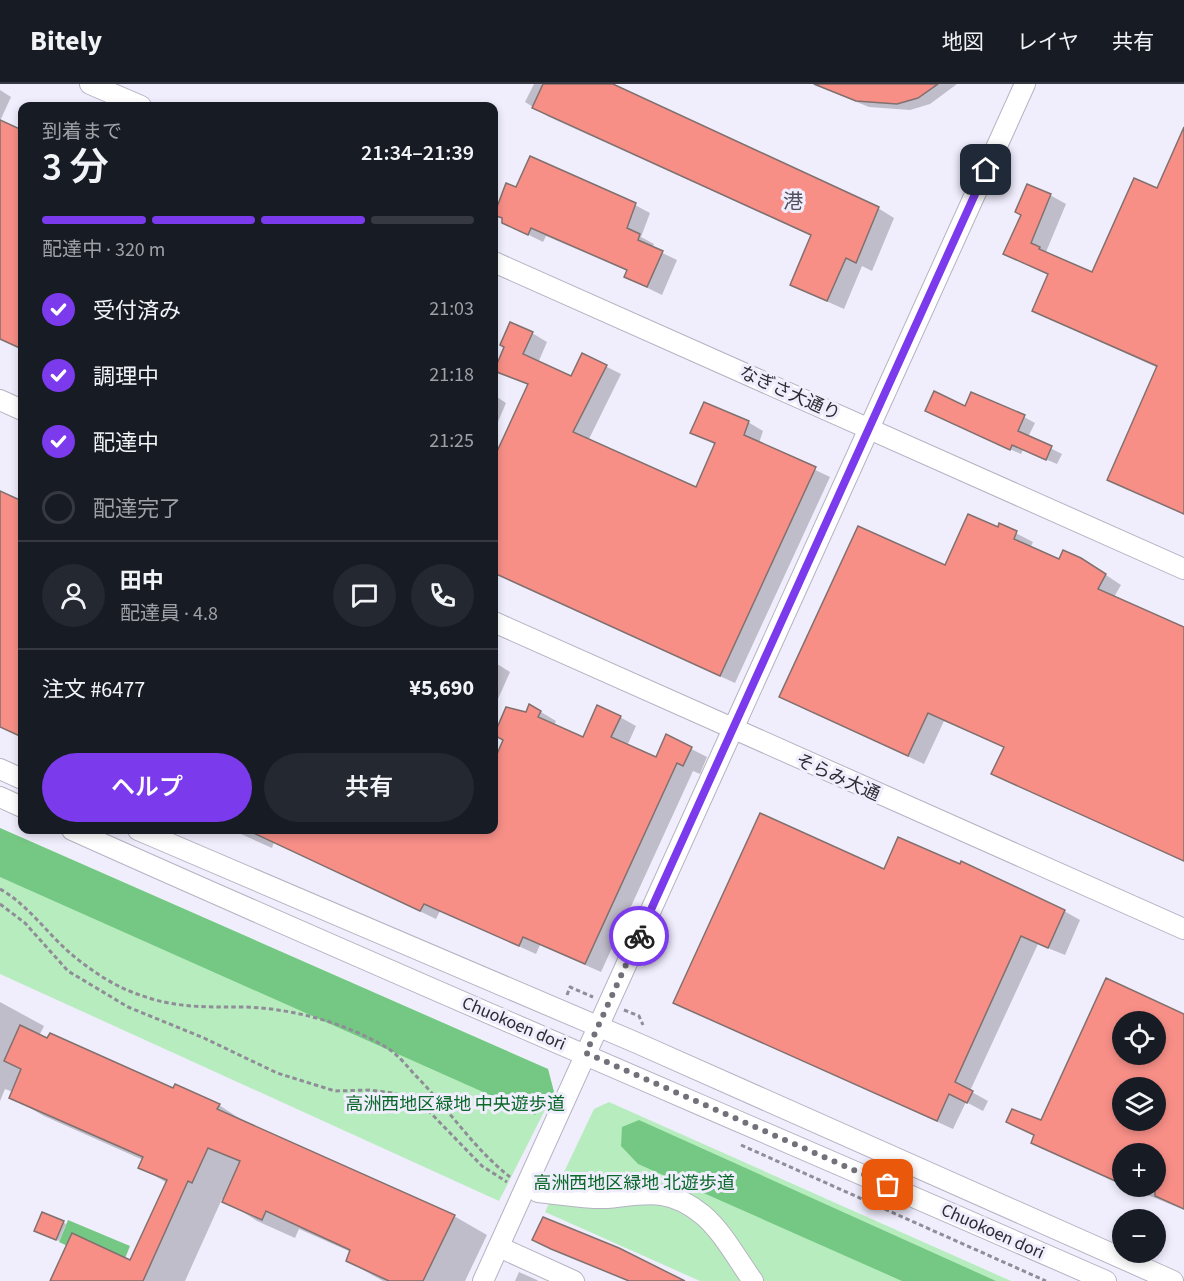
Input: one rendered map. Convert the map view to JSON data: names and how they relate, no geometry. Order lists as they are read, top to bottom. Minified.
{"streets":{"street":["なぎさ大通り","そらみ大通","Chuokoen dori"]},"districts":["港"],"parks":["高洲西地区緑地 中央遊歩道","高洲西地区緑地 北遊歩道"],"page":{"header":"Bitely","nav":["地図","レイヤ","共有"],"heading":["3 分","到着まで","21:34–21:39"],"panel":["田中","配達員 · 4.8","注文 #6477","¥5,690"],"bar":"配達中 · 320 m","list":[["受付済み","21:03"],["調理中","21:18"],["配達中","21:25"],"配達完了"],"buttons":["ヘルプ","共有"],"map_buttons":["+","−"]}}
